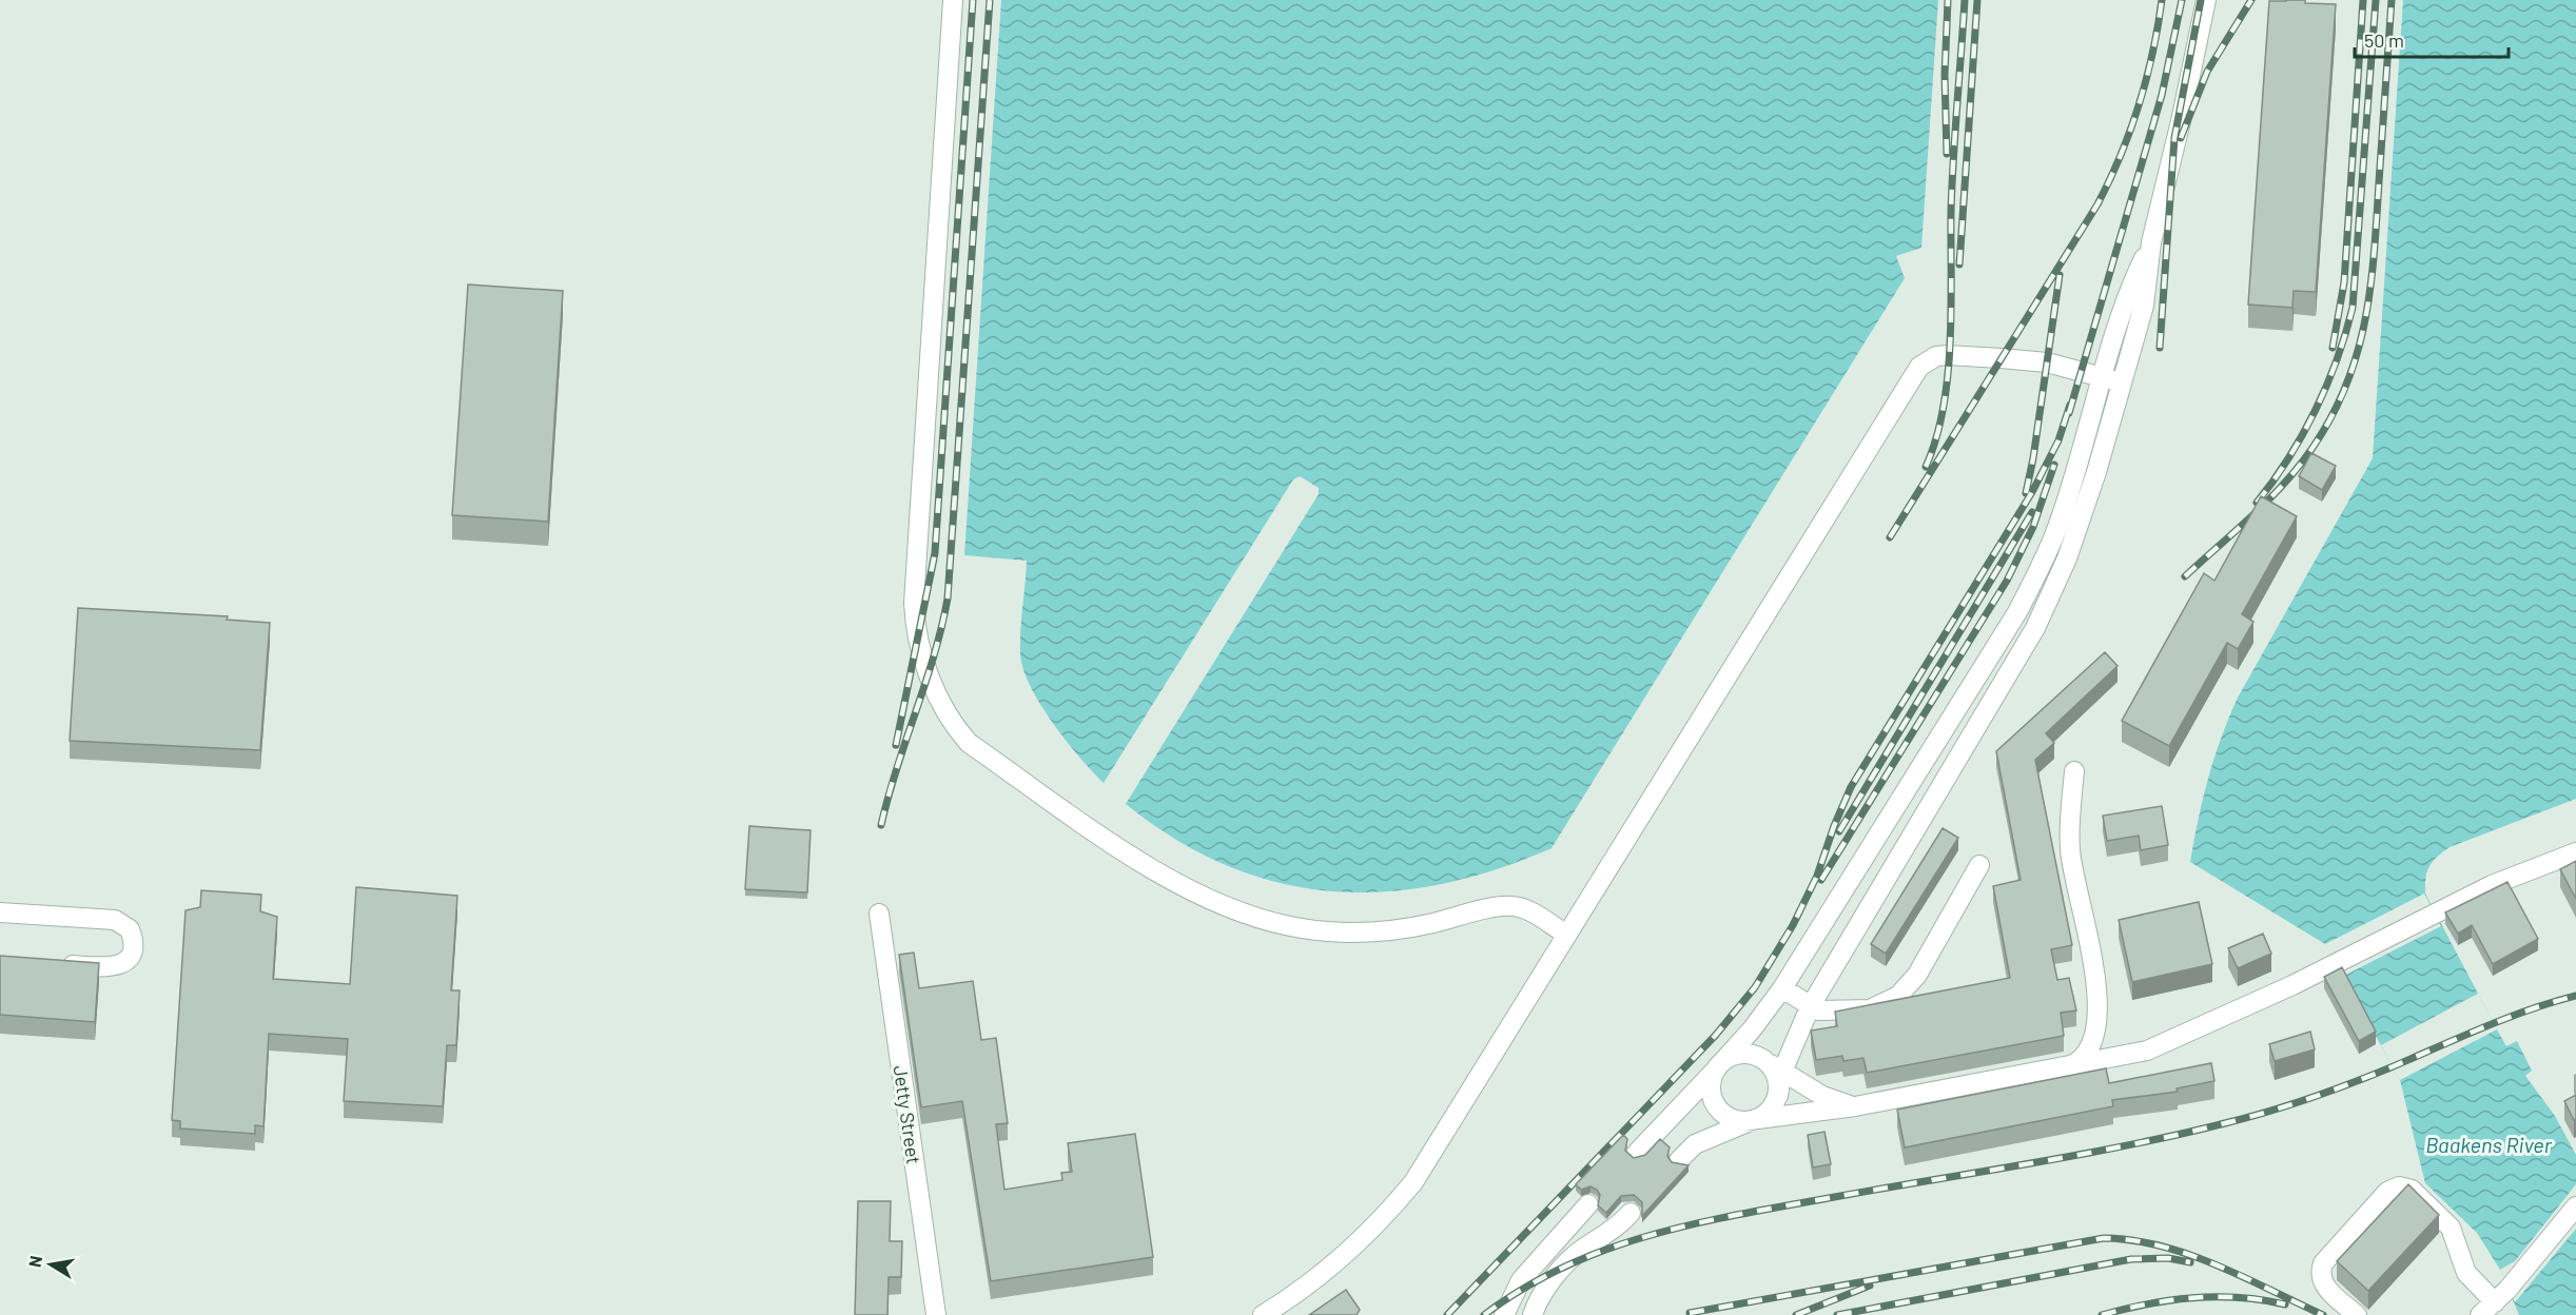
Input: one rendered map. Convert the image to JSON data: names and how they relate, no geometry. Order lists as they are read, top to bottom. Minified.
{"streets":{"lane":["Jetty Street"]},"water":["Baakens River"],"scale_bar":"50 m","north":"left"}
